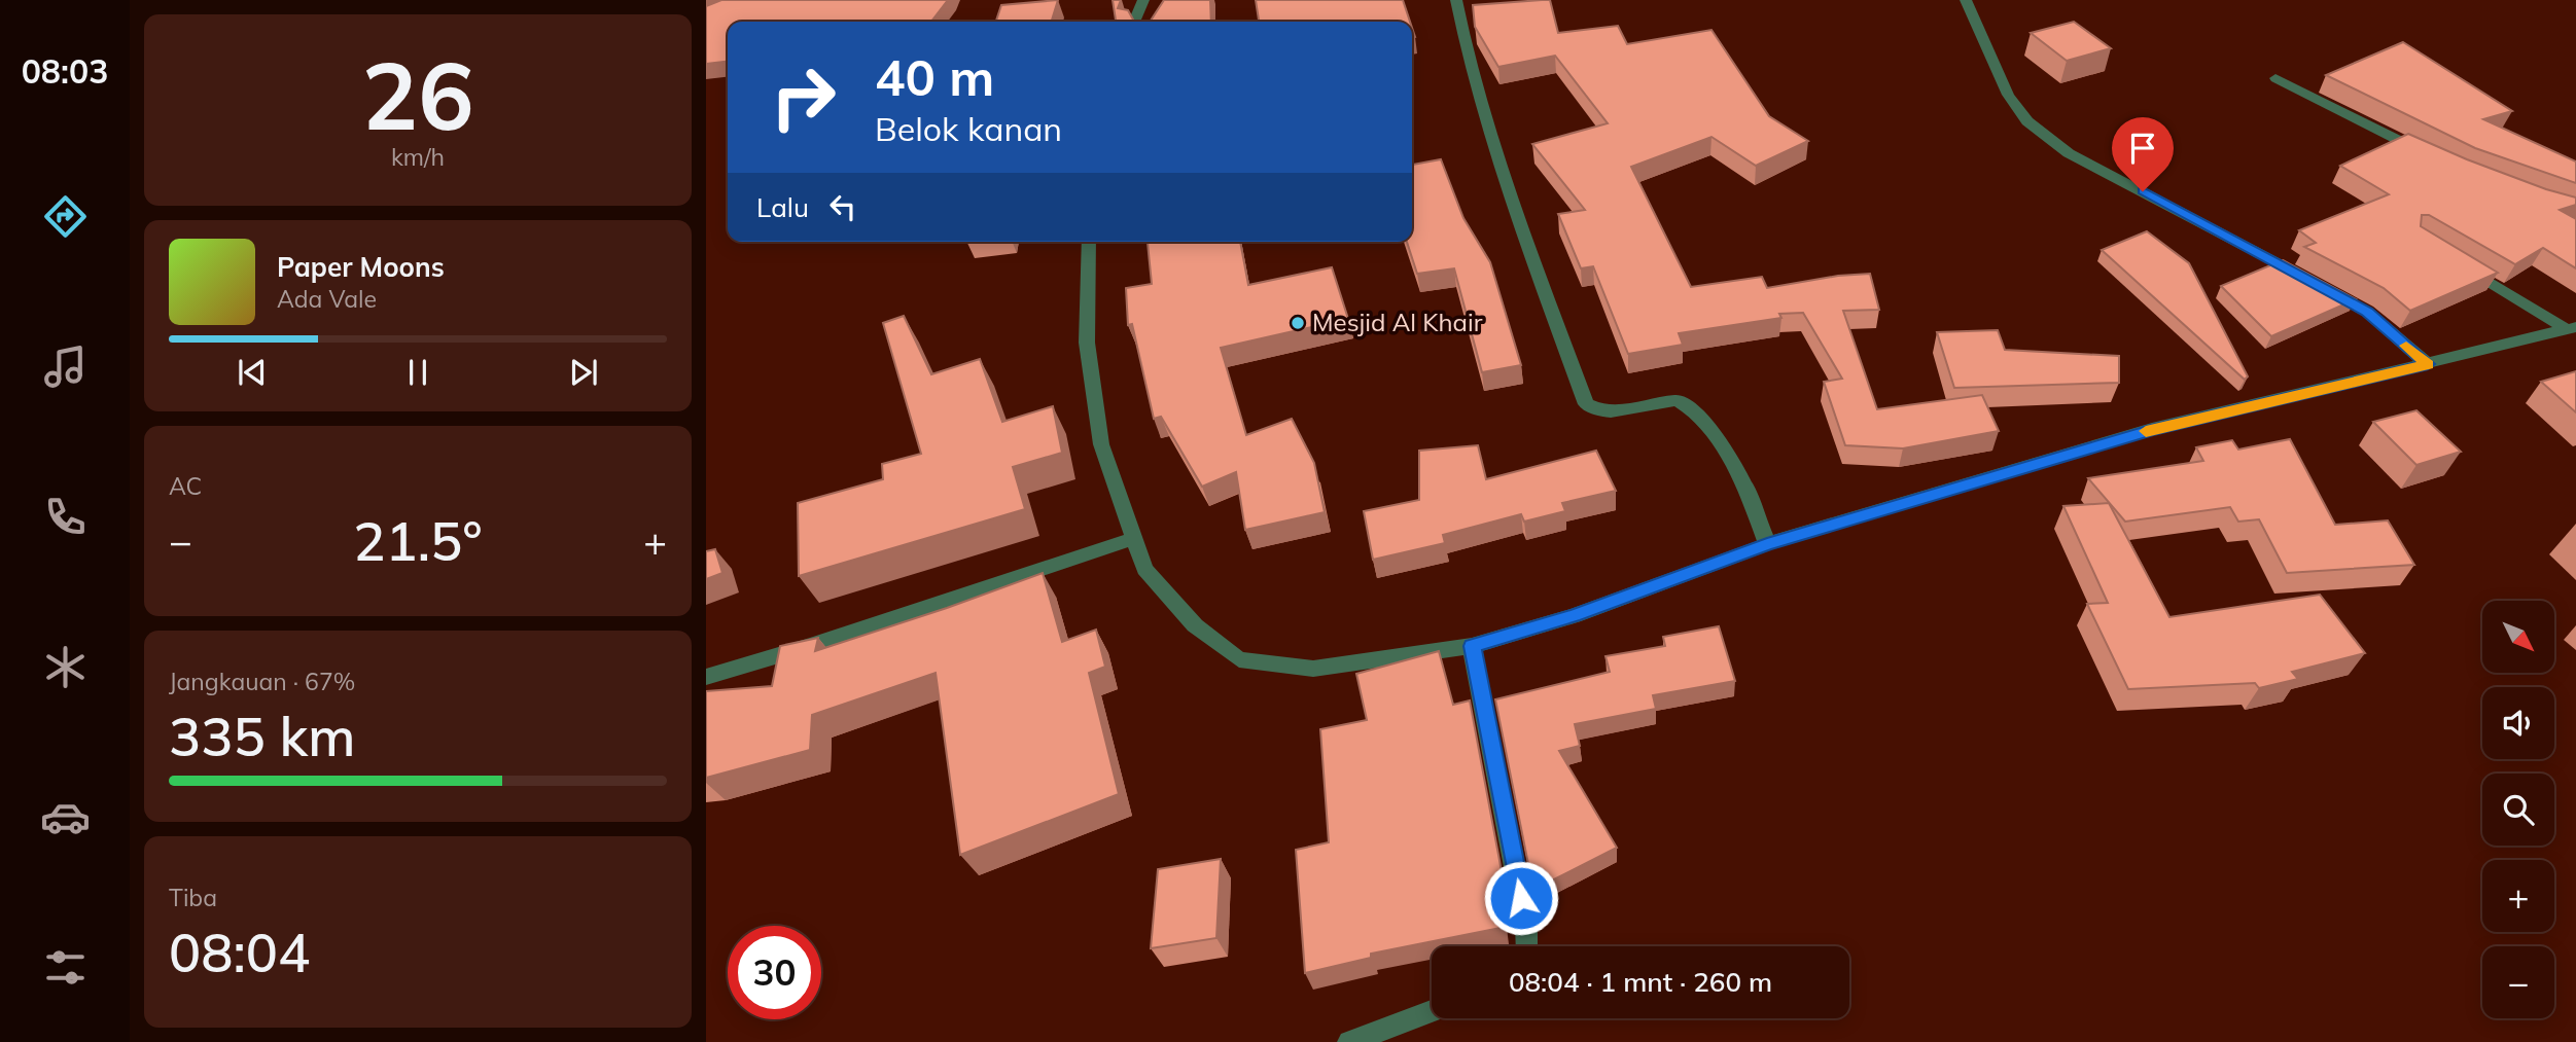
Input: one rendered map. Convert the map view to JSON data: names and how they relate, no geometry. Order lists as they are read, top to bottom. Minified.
{"places":["Mesjid Al Khair"],"north":"bottom right","page":{"tabs":"08:03","tile":[["26","km/h"],"AC",["Jangkauan · 67%","335 km"],["Tiba","08:04"]],"turn":["40 m","Belok kanan"],"then":"Lalu","song":["Paper Moons","Ada Vale"],"heat":["−","21.5°","+"],"map_buttons":["+","−"],"limit":"30","trip":"08:04 · 1 mnt · 260 m"}}
